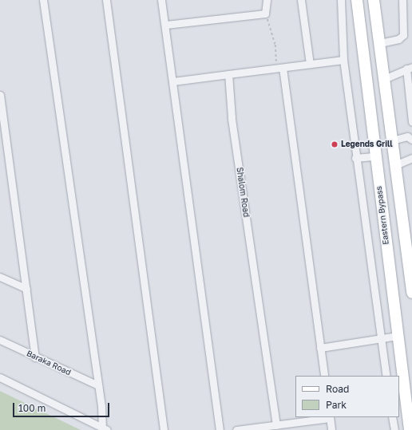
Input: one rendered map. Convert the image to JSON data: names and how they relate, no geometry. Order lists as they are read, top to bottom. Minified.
{"streets":{"main road":["Eastern Bypass"],"street":["Shalom Road","Baraka Road"]},"places":["Legends Grill"],"legend":["Road","Park"],"scale_bar":"100 m"}
